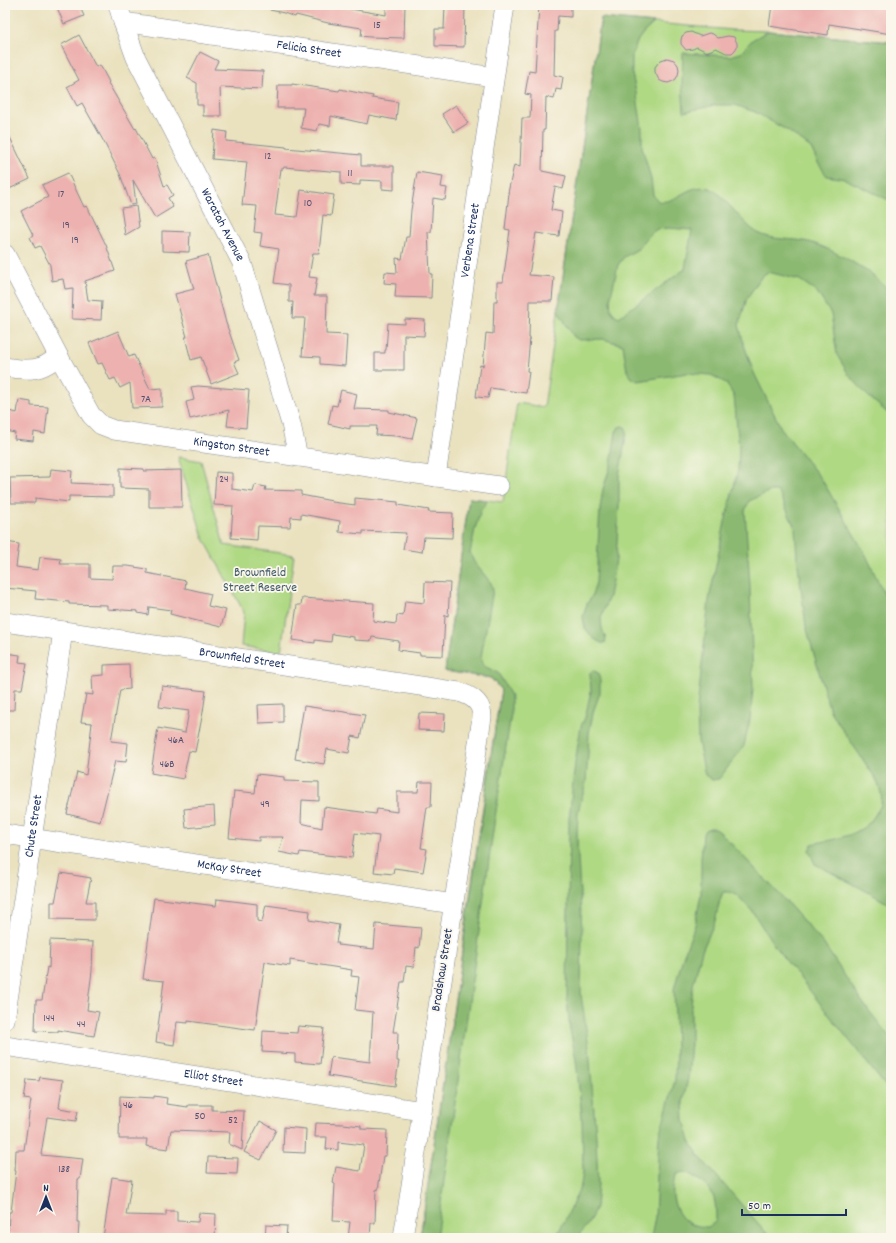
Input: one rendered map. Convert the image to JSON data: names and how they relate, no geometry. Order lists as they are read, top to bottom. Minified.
{"streets":{"street":["Felicia Street","Waratah Avenue","Verbena Street","Kingston Street","Brownfield Street","Chute Street","McKay Street","Bradshaw Street","Elliot Street"]},"crossings":[["Felicia Street","Waratah Avenue"],["Felicia Street","Verbena Street"],["Waratah Avenue","Kingston Street"],["Verbena Street","Kingston Street"],["Brownfield Street","Chute Street"],["Brownfield Street","Bradshaw Street"],["Chute Street","McKay Street"],["McKay Street","Bradshaw Street"],["Bradshaw Street","Elliot Street"]],"parks":["Brownfield Street Reserve"],"house_numbers":["15","12","11","17","10","19","19","7A","24","46A","46B","49","144","44","46","50","52","138"],"scale_bar":"50 m","north":"top"}
